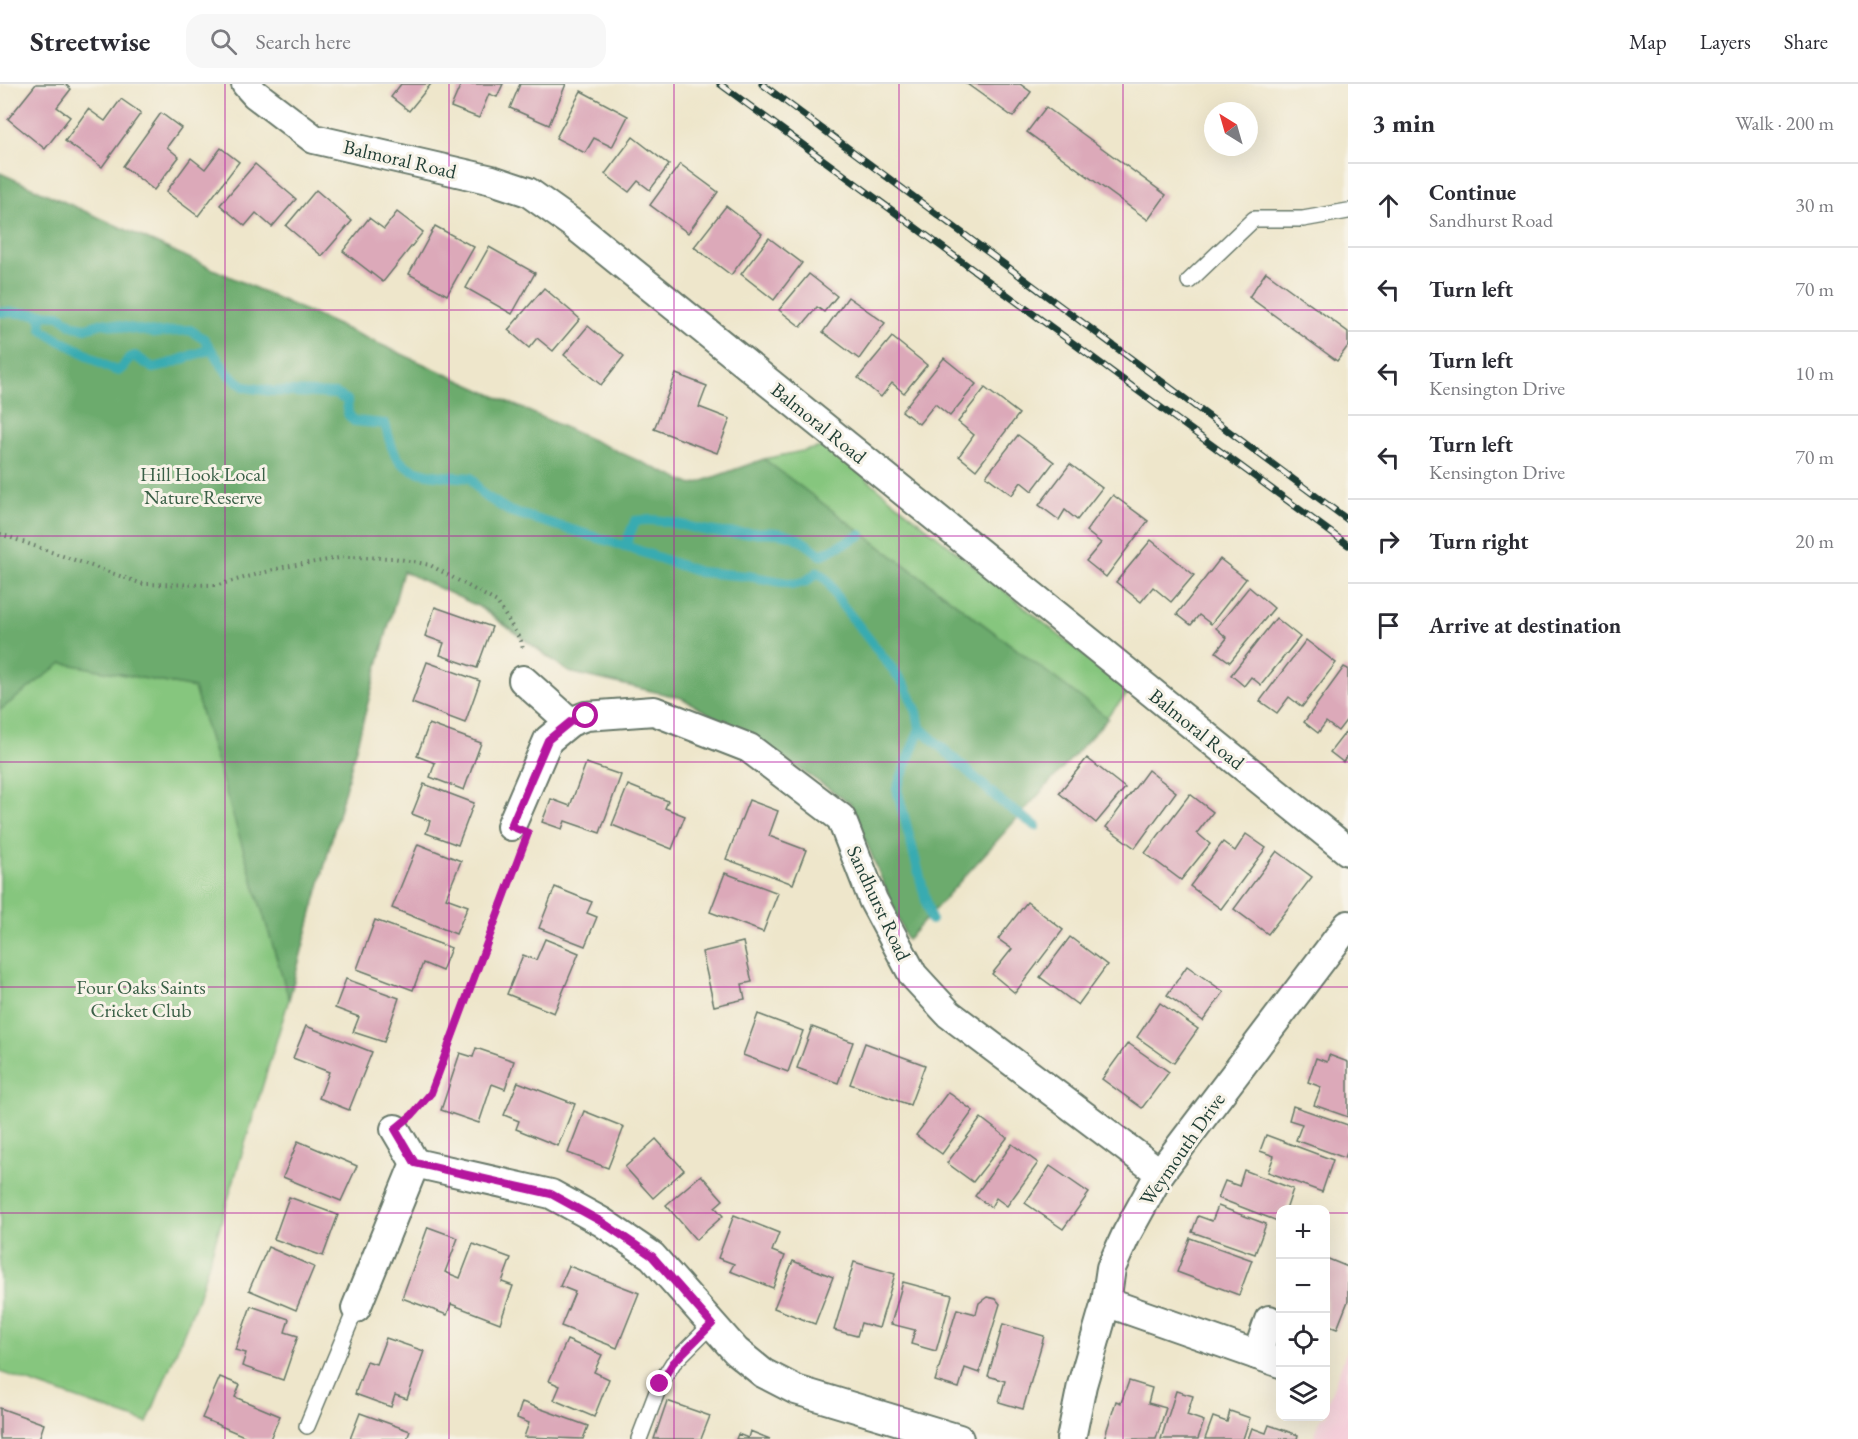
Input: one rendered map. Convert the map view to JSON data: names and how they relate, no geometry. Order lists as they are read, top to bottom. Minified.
{"streets":{"street":["Balmoral Road","Sandhurst Road","Weymouth Drive"]},"crossings":[["Sandhurst Road","Weymouth Drive"]],"parks":["Hill Hook Local Nature Reserve","Four Oaks Saints Cricket Club"],"north":"top left","page":{"header":"Streetwise","search":"Search here","nav":["Map","Layers","Share"],"heading":["3 min","Walk · 200 m"],"list":[["Continue","Sandhurst Road","30 m"],["Turn left","70 m"],["Turn left","Kensington Drive","10 m"],["Turn left","Kensington Drive","70 m"],["Turn right","20 m"],"Arrive at destination"],"map_buttons":["+","−"]}}
